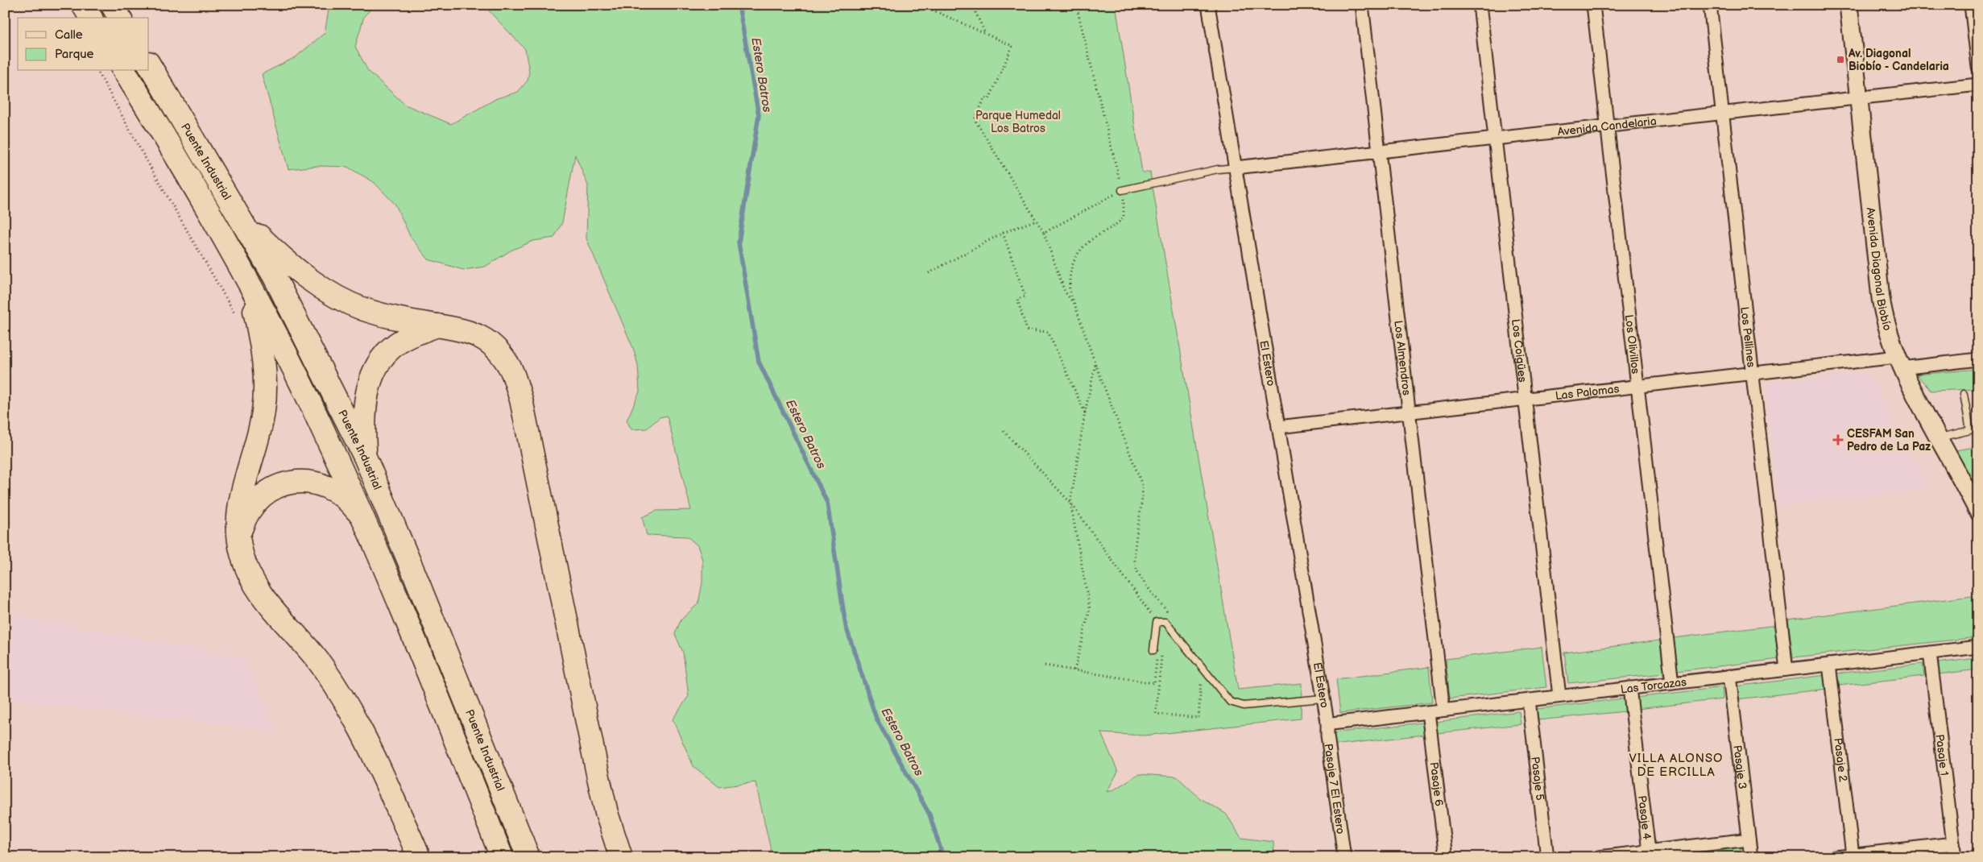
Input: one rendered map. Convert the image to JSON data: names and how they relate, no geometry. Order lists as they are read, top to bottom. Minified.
{"streets":{"highway":["Puente Industrial"],"main road":["Avenida Diagonal Biobío"],"street":["Avenida Candelaria","Los Pellines","Los Olivillos","Los Coigües","Los Almendros","El Estero","Las Palomas","Las Torcazas","Pasaje 1","Pasaje 2","Pasaje 3","Pasaje 5","Pasaje 6","Pasaje 7 El Estero","Pasaje 4"]},"crossings":[["Avenida Candelaria","Avenida Diagonal Biobío"],["Avenida Candelaria","Los Pellines"],["Avenida Candelaria","Los Olivillos"],["Avenida Candelaria","Los Coigües"],["Avenida Candelaria","Los Almendros"],["Avenida Candelaria","El Estero"],["Avenida Diagonal Biobío","Las Palomas"],["Los Pellines","Las Palomas"],["Los Pellines","Las Torcazas"],["Los Olivillos","Las Palomas"],["Los Olivillos","Las Torcazas"],["Los Coigües","Las Palomas"],["Los Coigües","Las Torcazas"],["Los Almendros","Las Palomas"],["Los Almendros","Las Torcazas"],["El Estero","Las Palomas"],["El Estero","Las Torcazas"],["El Estero","Pasaje 7 El Estero"],["Las Torcazas","Pasaje 1"],["Las Torcazas","Pasaje 2"],["Las Torcazas","Pasaje 3"],["Las Torcazas","Pasaje 5"],["Las Torcazas","Pasaje 6"],["Las Torcazas","Pasaje 7 El Estero"],["Las Torcazas","Pasaje 4"]],"districts":["VILLA ALONSO DE ERCILLA"],"water":["Estero Batros"],"parks":["Parque Humedal Los Batros"],"places":{"transit":["Av. Diagonal Biobío - Candelaria"],"health":["CESFAM San Pedro de La Paz"]},"legend":["Calle","Parque"]}
